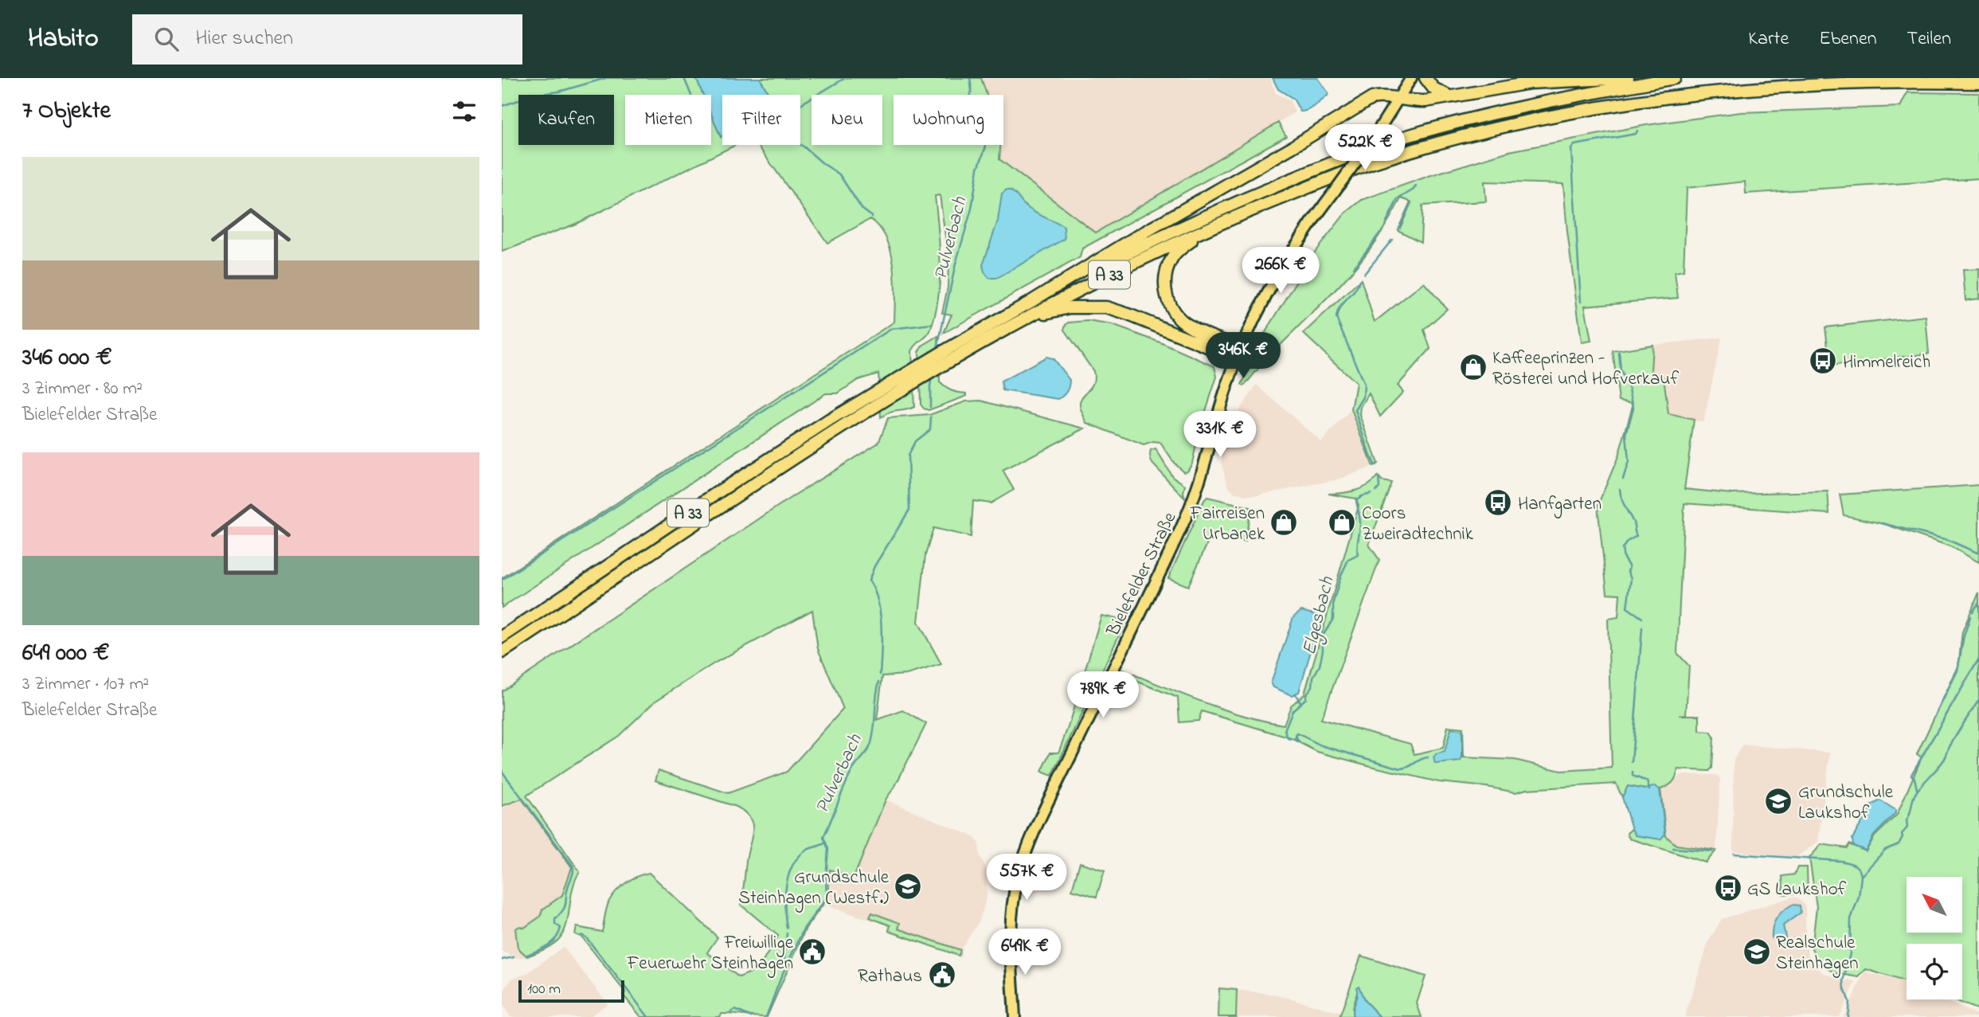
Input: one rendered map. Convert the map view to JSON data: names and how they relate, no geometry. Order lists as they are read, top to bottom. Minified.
{"streets":{"highway":["A 33"],"main road":["Bielefelder Straße"]},"water":["Pulverbach","Elgesbach"],"places":{"bus stop":["Himmelreich","Hanfgarten","GS Laukshof"],"shop":["Kaffeeprinzen - Rösterei und Hofverkauf","Fairreisen Urbanek","Coors Zweiradtechnik"],"school or university":["Grundschule Laukshof","Grundschule Steinhagen (Westf.)","Realschule Steinhagen"],"public building":["Freiwillige Feuerwehr Steinhagen","Rathaus"]},"scale_bar":"100 m","north":"top left","page":{"header":"Habito","search":"Hier suchen","nav":["Karte","Ebenen","Teilen"],"heading":"7 Objekte","chip":["Kaufen","Mieten","Filter","Neu","Wohnung"],"price":["522K €","266K €","346K €","331K €","789K €","557K €","649K €"],"list":[{"name":"346 000 €","note":"3 Zimmer · 80 m² · Bielefelder Straße"},{"name":"649 000 €","note":"3 Zimmer · 107 m² · Bielefelder Straße"}],"scale":"100 m"}}
